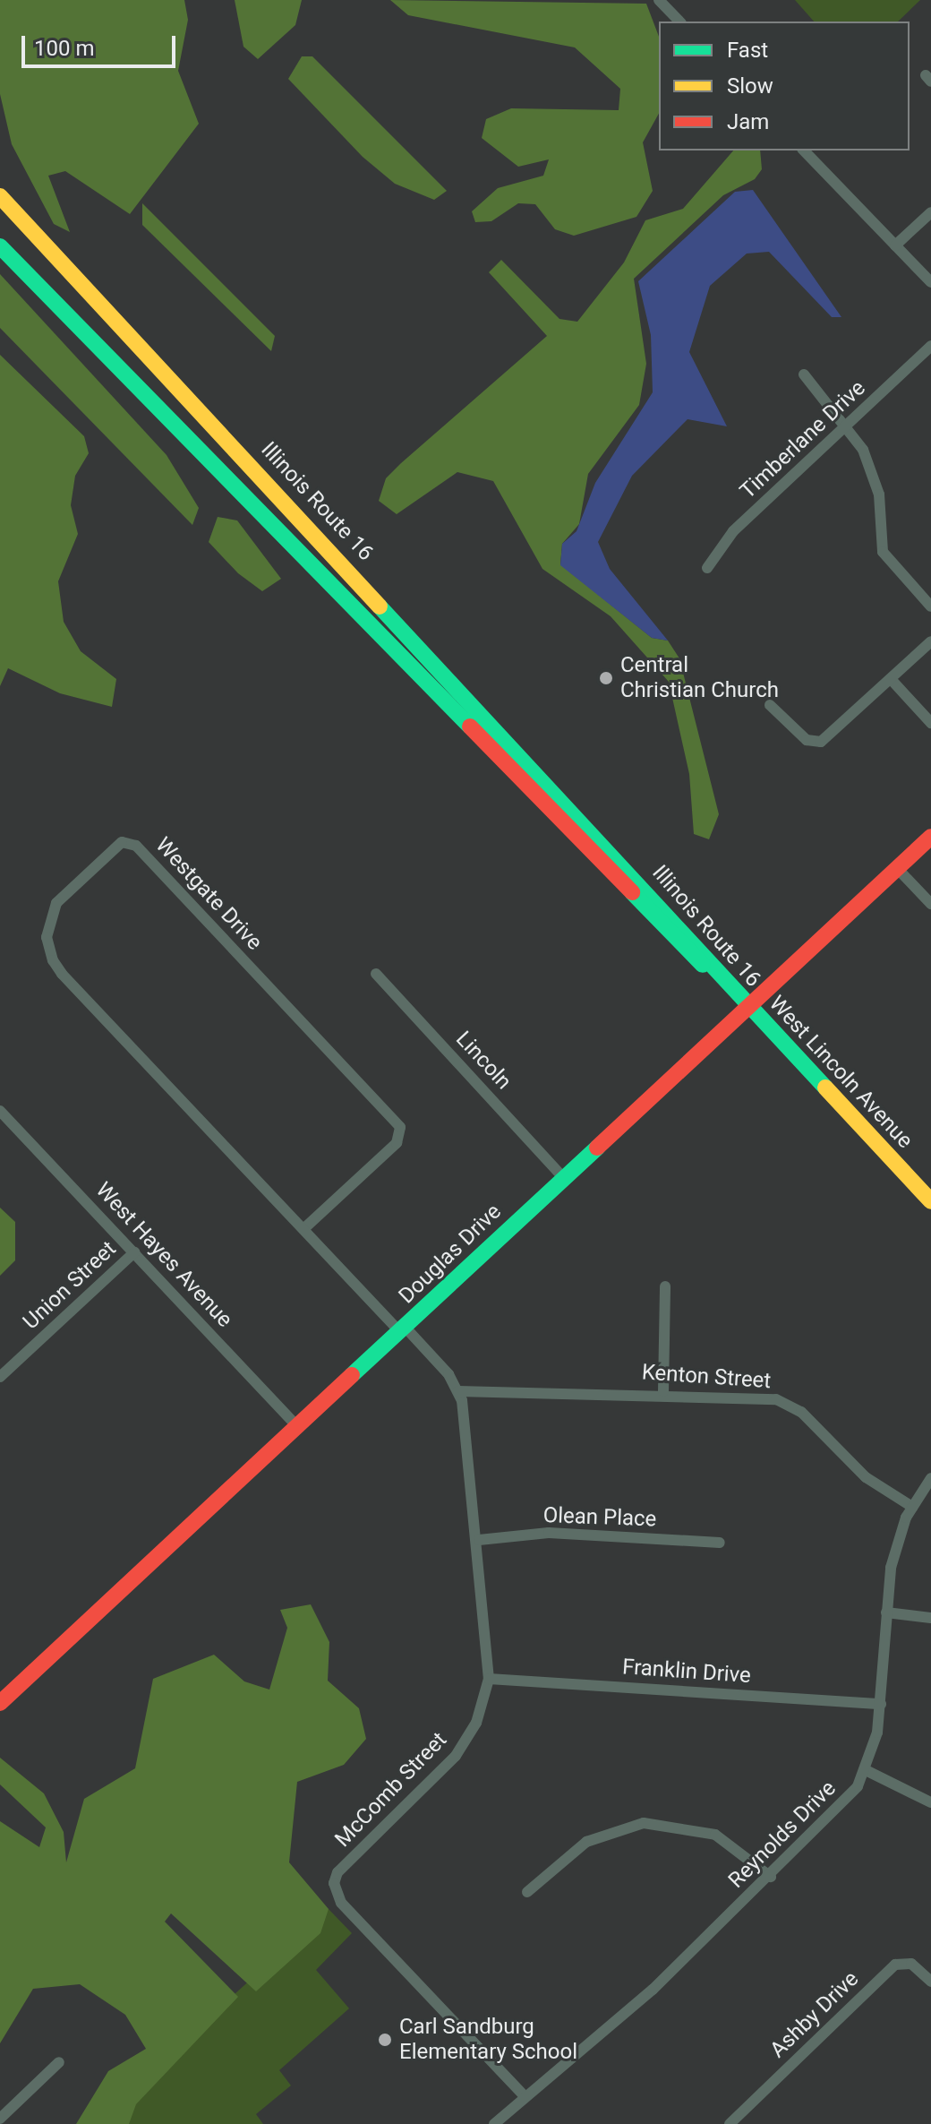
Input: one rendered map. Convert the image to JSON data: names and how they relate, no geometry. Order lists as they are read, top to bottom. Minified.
{"streets":{"main road":["Illinois Route 16","West Lincoln Avenue","Douglas Drive"],"street":["Timberlane Drive","Westgate Drive","Lincoln","West Hayes Avenue","Union Street","Kenton Street","Olean Place","Franklin Drive","McComb Street","Reynolds Drive","Ashby Drive"]},"crossings":[["Illinois Route 16","West Lincoln Avenue"],["Illinois Route 16","Douglas Drive"],["Westgate Drive","Douglas Drive"],["Lincoln","Douglas Drive"],["West Lincoln Avenue","Douglas Drive"],["Douglas Drive","West Hayes Avenue"],["West Hayes Avenue","Union Street"],["Kenton Street","McComb Street"],["Kenton Street","Reynolds Drive"],["Olean Place","McComb Street"],["Franklin Drive","McComb Street"],["Franklin Drive","Reynolds Drive"],["McComb Street","Reynolds Drive"]],"places":["Central Christian Church","Carl Sandburg Elementary School"],"legend":["Fast","Slow","Jam"],"scale_bar":"100 m"}
